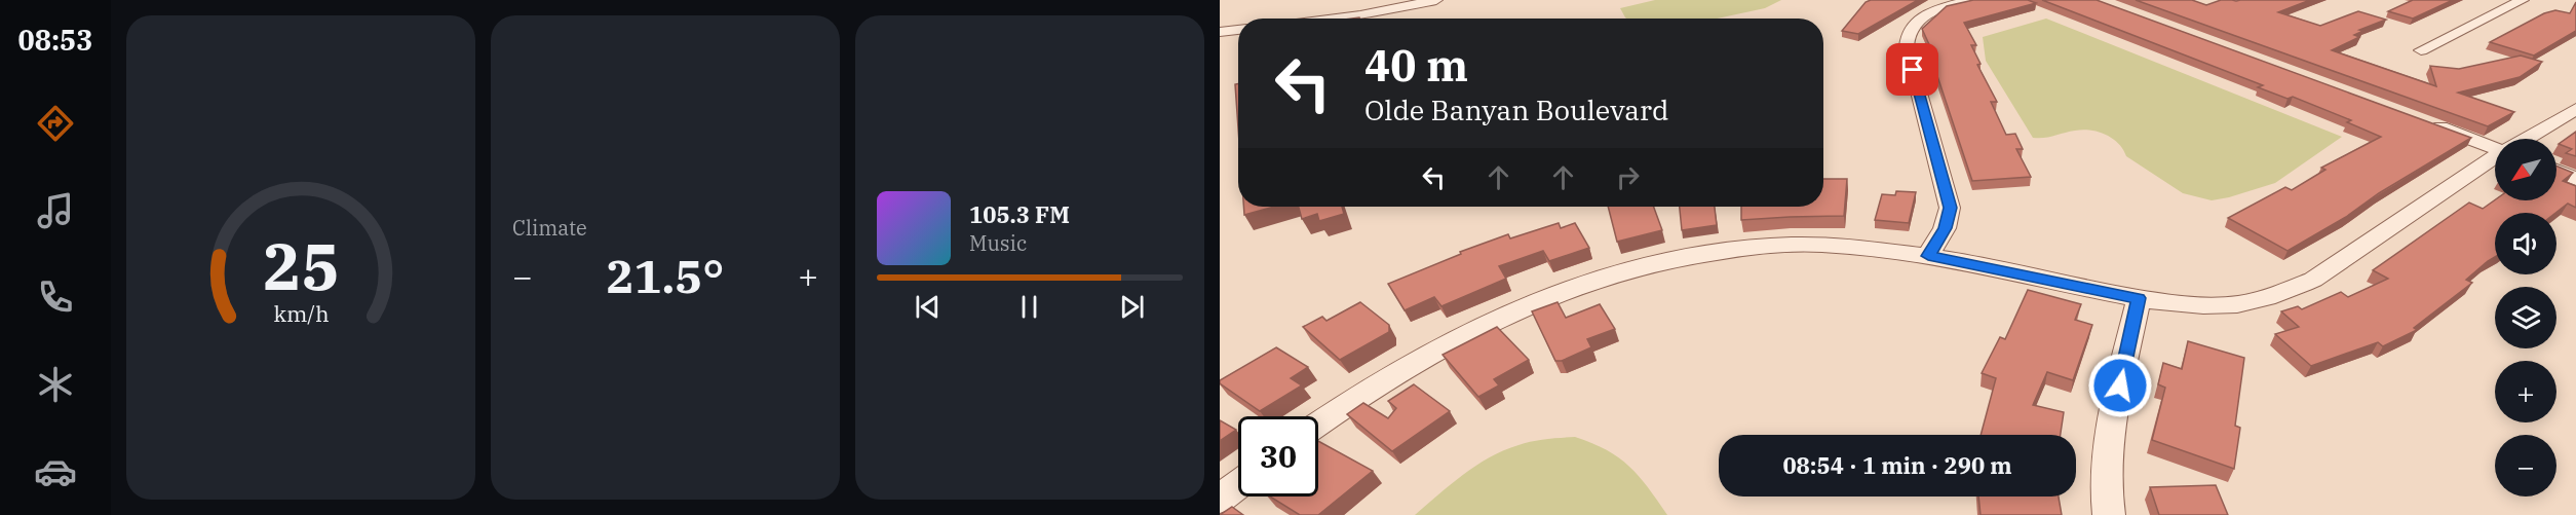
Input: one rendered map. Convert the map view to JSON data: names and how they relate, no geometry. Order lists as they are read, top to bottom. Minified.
{"north":"bottom left","page":{"tabs":"08:53","tile":"Climate","turn":["40 m","Olde Banyan Boulevard"],"map_buttons":["+","−"],"song":["105.3 FM","Music"],"heat":["−","21.5°","+"],"limit":"30","trip":"08:54 · 1 min · 290 m","gauge":["25","km/h"]}}
